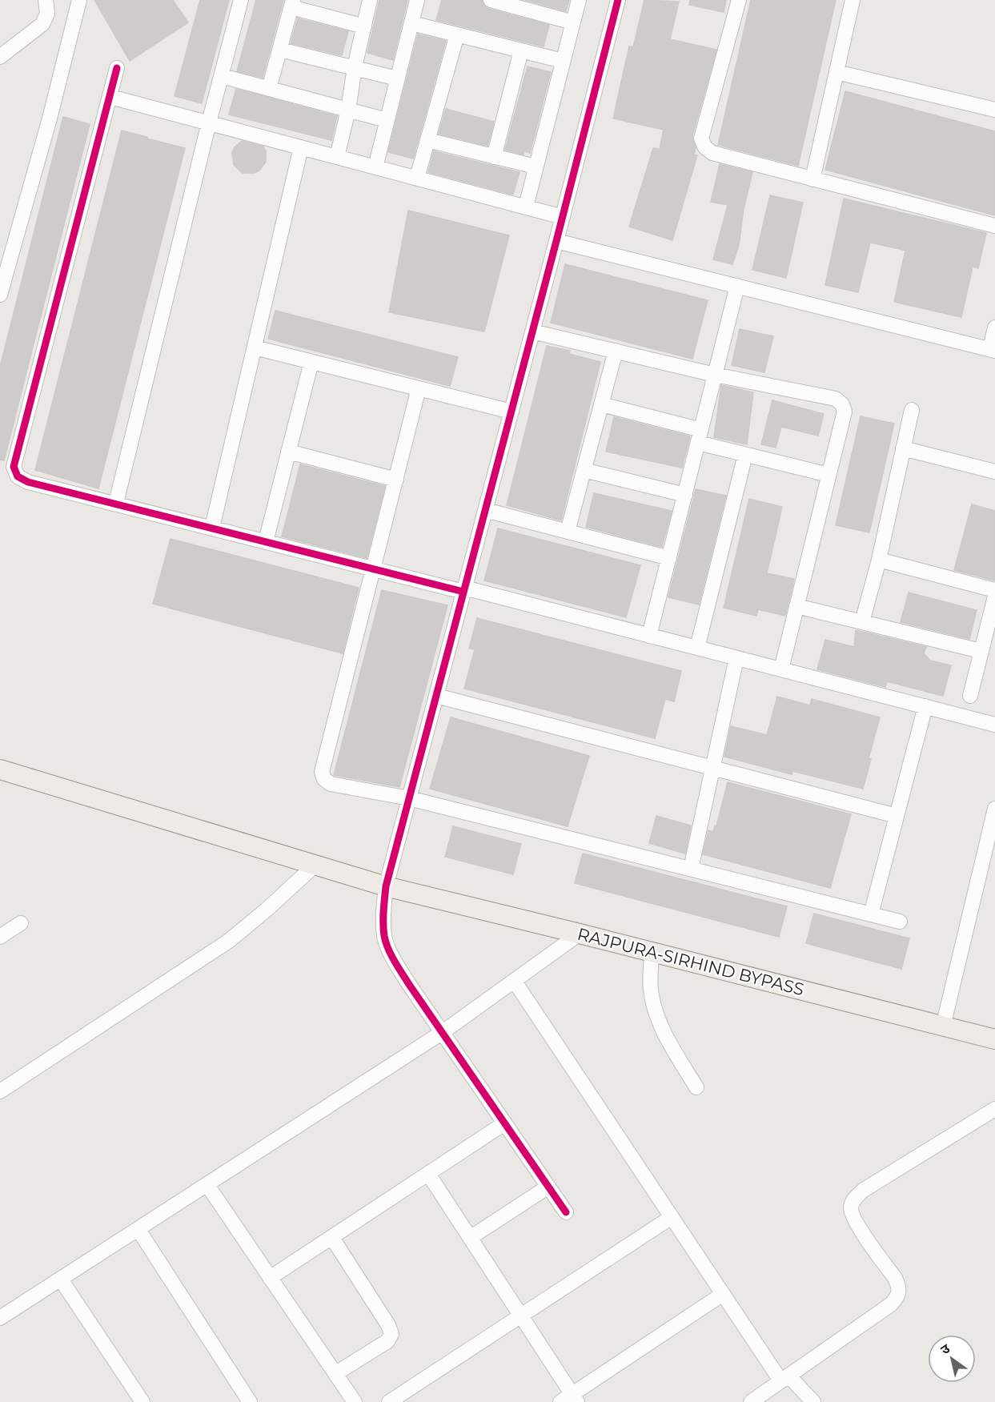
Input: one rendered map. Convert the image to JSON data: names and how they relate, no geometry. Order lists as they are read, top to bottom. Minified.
{"streets":{"main road":["RAJPURA-SIRHIND BYPASS"]},"north":"top left"}
